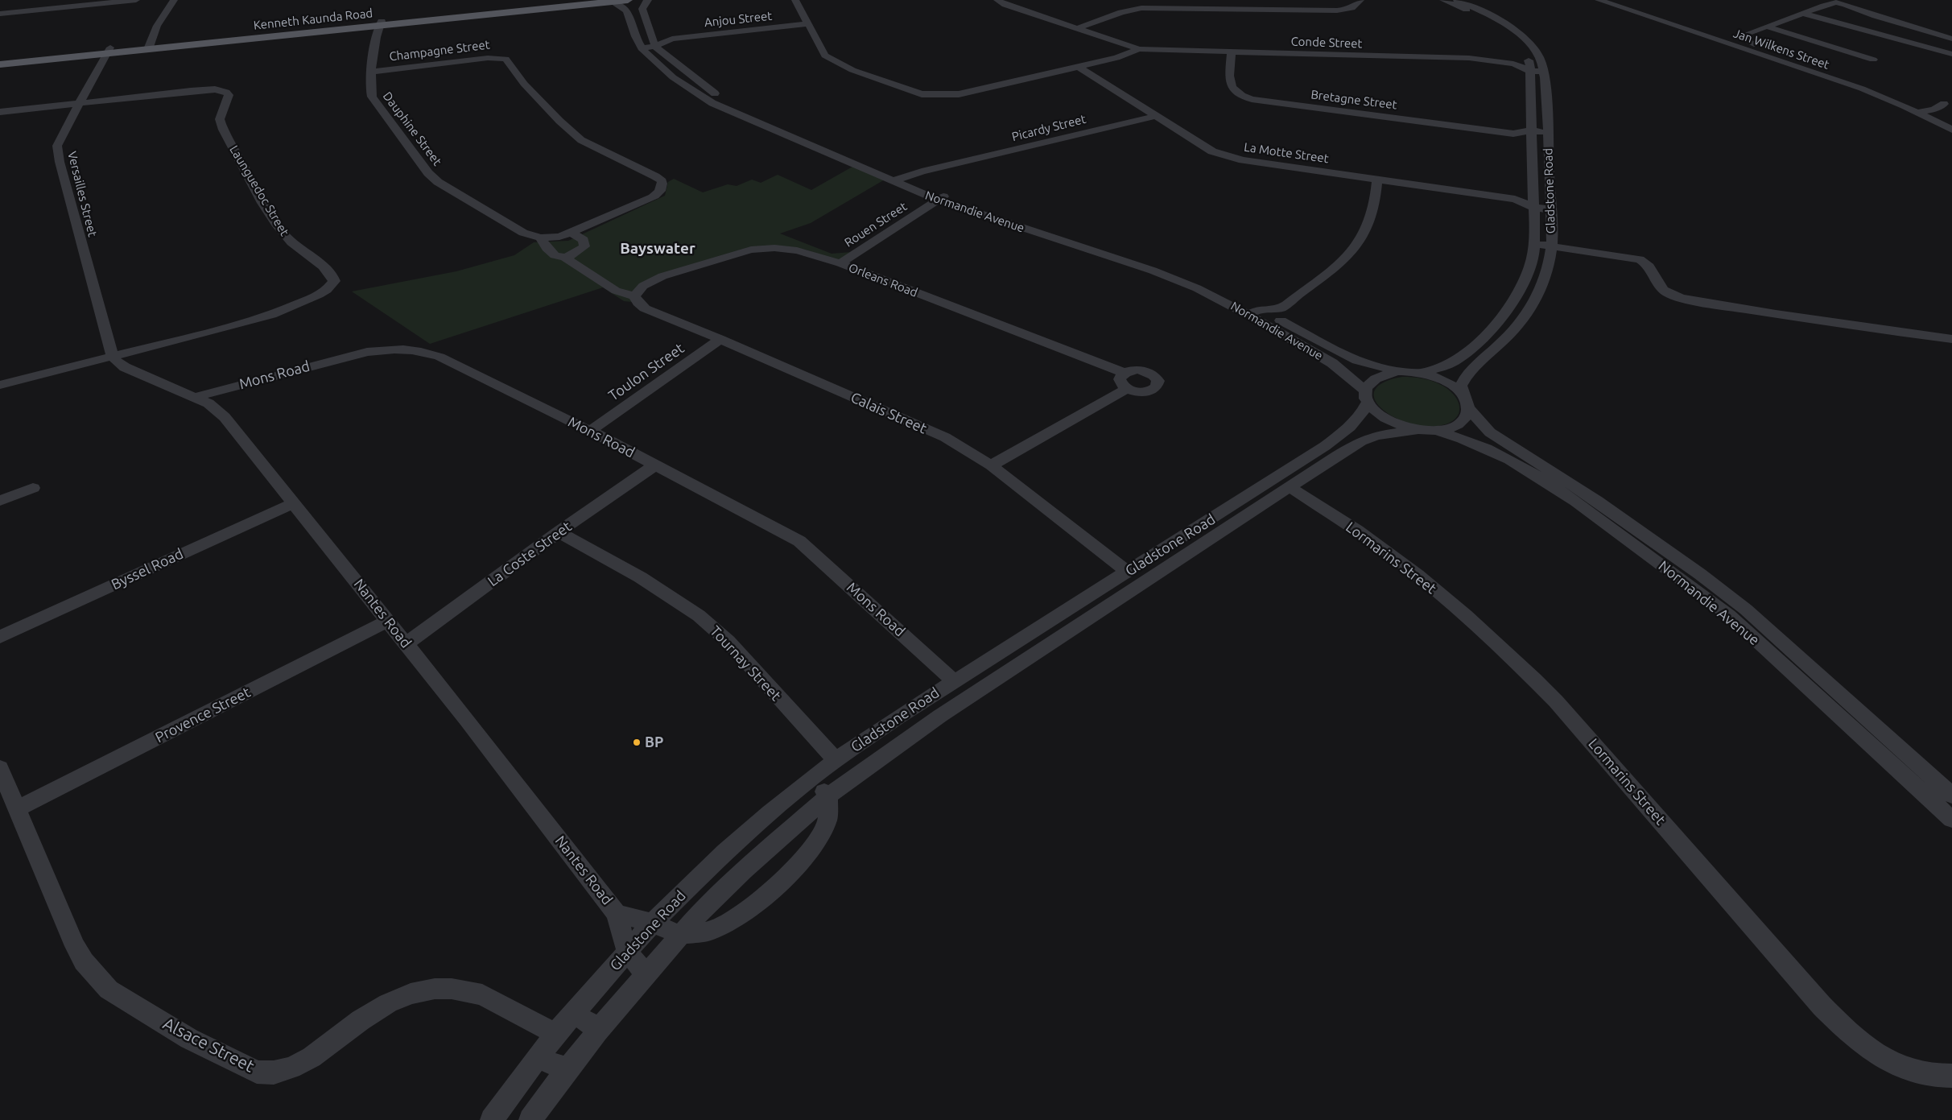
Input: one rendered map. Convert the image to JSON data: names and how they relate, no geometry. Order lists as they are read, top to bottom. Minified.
{"streets":{"main road":["Kenneth Kaunda Road"],"street":["Anjou Street","Conde Street","Jan Wilkens Street","Champagne Street","Bretagne Street","Picardy Street","Dauphine Street","La Motte Street","Launguedoc Street","Gladstone Road","Versailles Street","Normandie Avenue","Rouen Street","Orleans Road","Toulon Street","Mons Road","Calais Street","La Coste Street","Lormarins Street","Byssel Road","Nantes Road","Tournay Street","Provence Street","Alsace Street"]},"crossings":[["Kenneth Kaunda Road","Dauphine Street"],["Kenneth Kaunda Road","Versailles Street"],["Kenneth Kaunda Road","Normandie Avenue"],["Anjou Street","Normandie Avenue"],["Conde Street","Bretagne Street"],["Conde Street","Gladstone Road"],["Champagne Street","Dauphine Street"],["Bretagne Street","Gladstone Road"],["Picardy Street","La Motte Street"],["Picardy Street","Normandie Avenue"],["La Motte Street","Gladstone Road"],["Launguedoc Street","Versailles Street"],["Launguedoc Street","Nantes Road"],["Gladstone Road","Normandie Avenue"],["Gladstone Road","Mons Road"],["Gladstone Road","Calais Street"],["Gladstone Road","Lormarins Street"],["Gladstone Road","Nantes Road"],["Gladstone Road","Tournay Street"],["Gladstone Road","Alsace Street"],["Versailles Street","Nantes Road"],["Normandie Avenue","Rouen Street"],["Rouen Street","Orleans Road"],["Orleans Road","Calais Street"],["Toulon Street","Mons Road"],["Toulon Street","Calais Street"],["Mons Road","La Coste Street"],["Mons Road","Nantes Road"],["La Coste Street","Nantes Road"],["La Coste Street","Tournay Street"],["Byssel Road","Nantes Road"],["Nantes Road","Provence Street"],["Provence Street","Alsace Street"]],"districts":["Bayswater"],"places":["BP"]}
